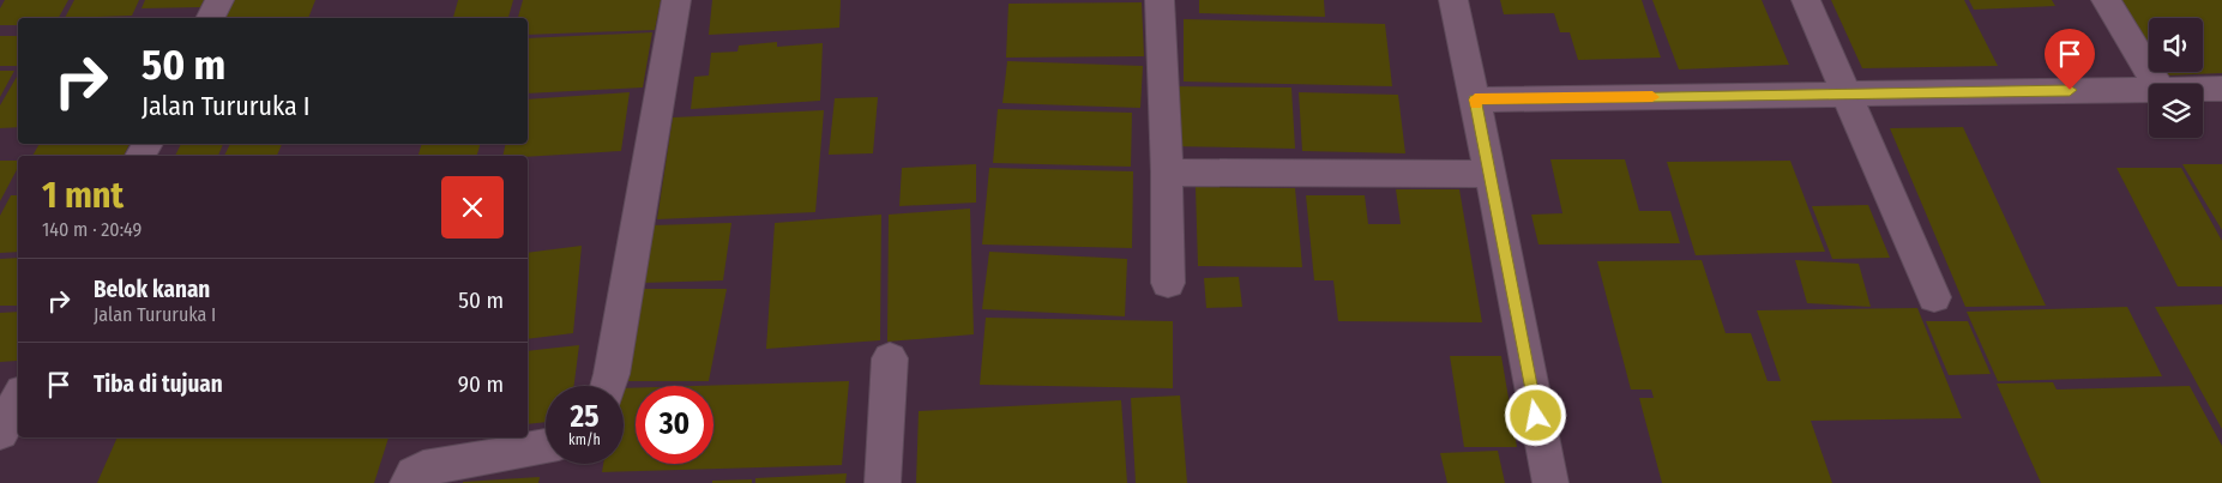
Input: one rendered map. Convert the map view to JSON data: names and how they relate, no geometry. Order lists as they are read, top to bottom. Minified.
{"page":{"turn":["50 m","Jalan Tururuka I"],"heading":["1 mnt","140 m · 20:49"],"list":[{"name":"Belok kanan","note":"Jalan Tururuka I","value":"50 m"},{"name":"Tiba di tujuan","value":"90 m"}],"speed":"25 km/h","limit":"30"}}
